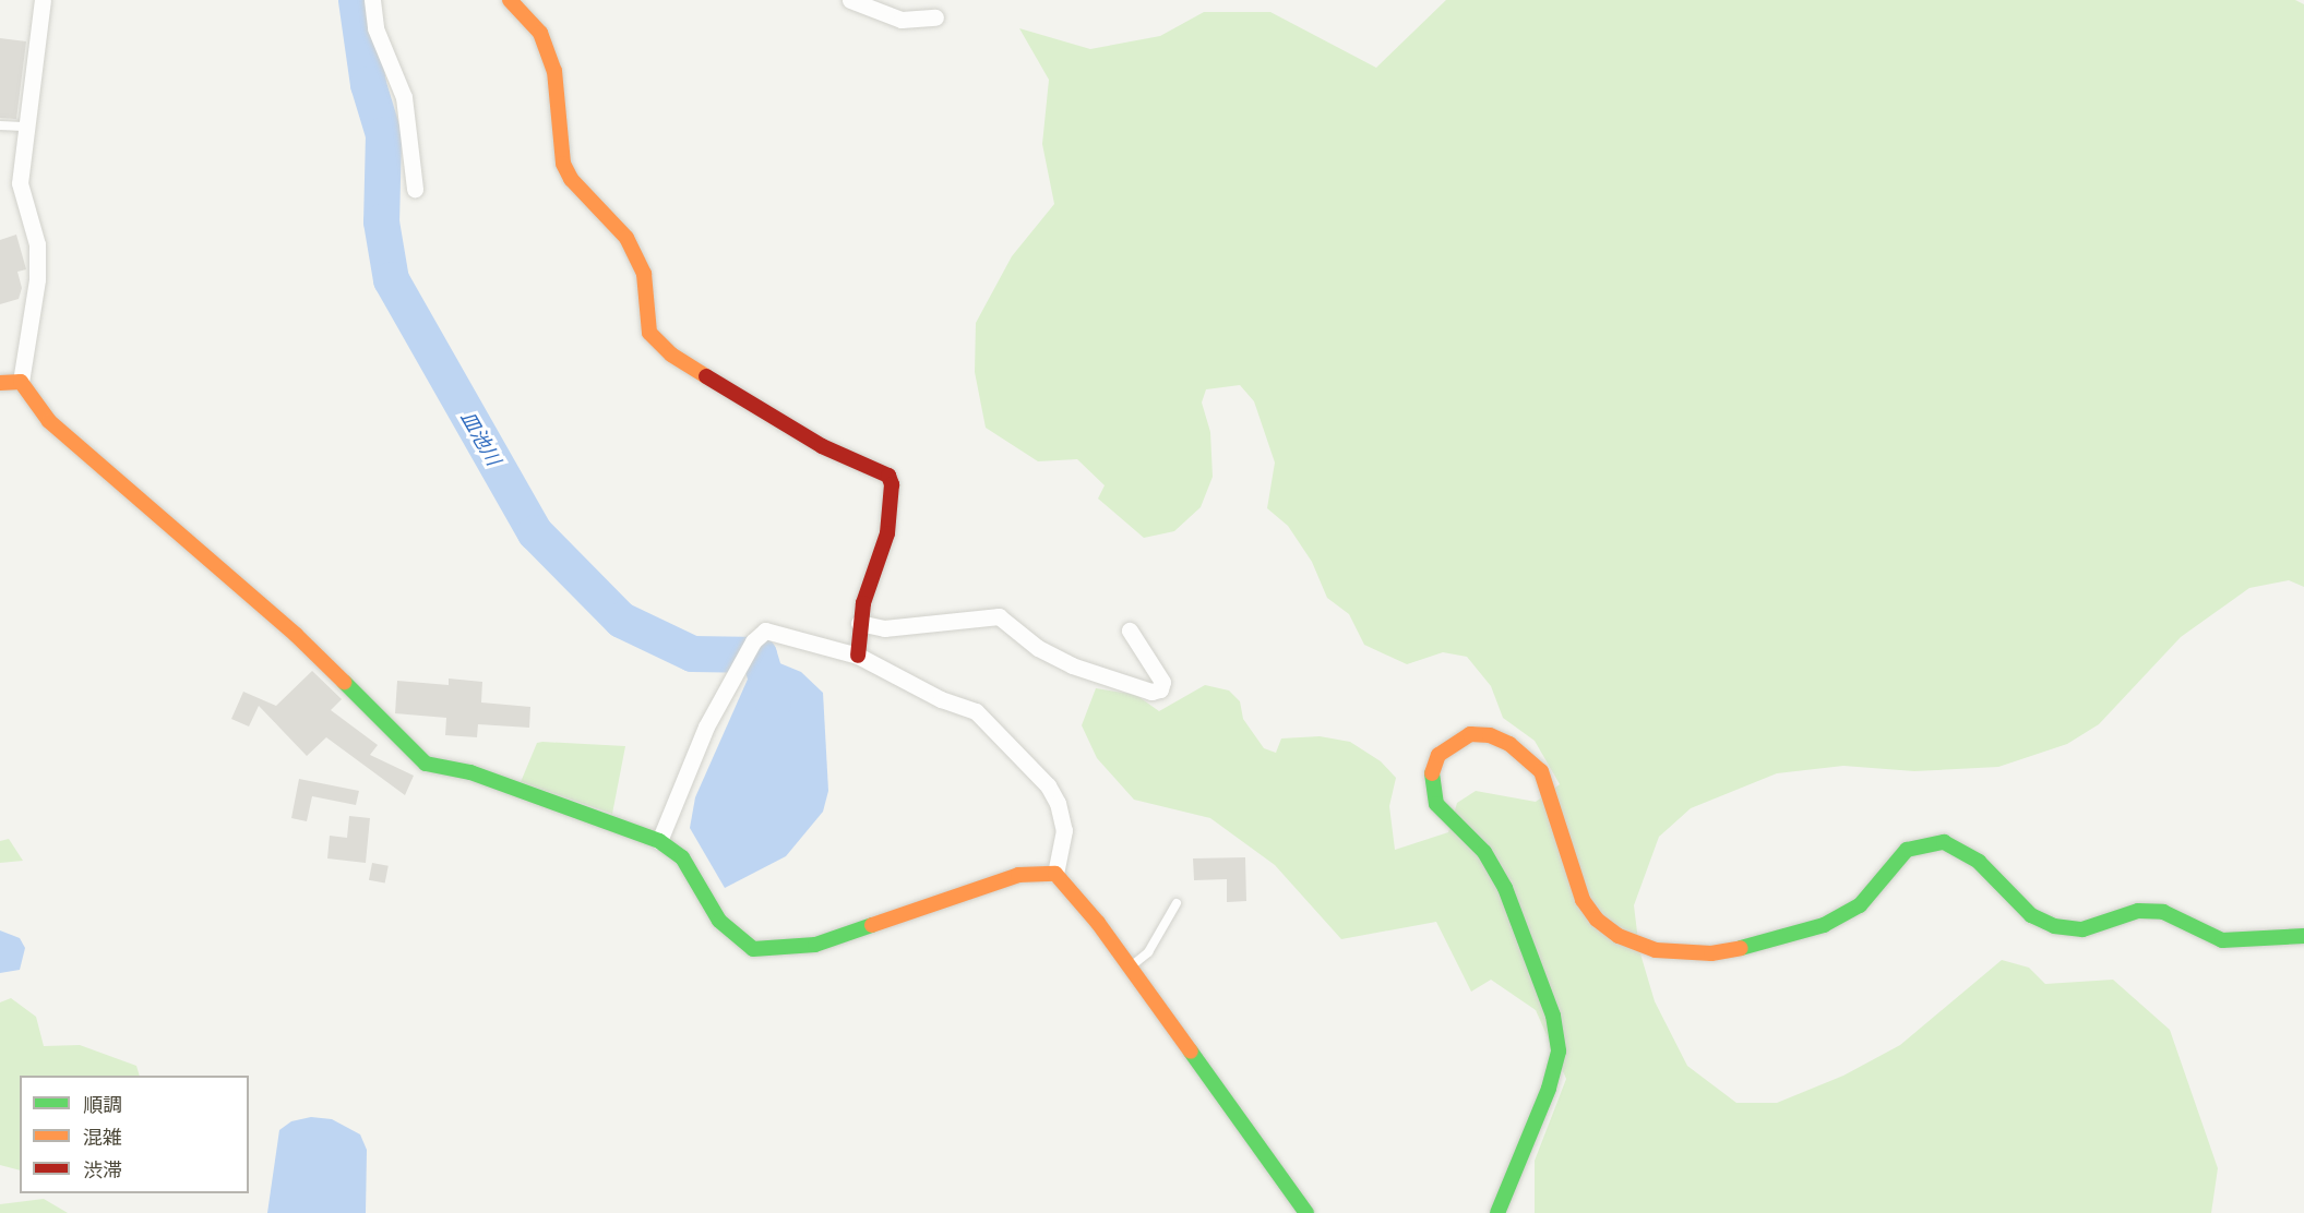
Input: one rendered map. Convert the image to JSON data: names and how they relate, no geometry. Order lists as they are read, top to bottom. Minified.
{"water":["皿池川"],"legend":["順調","混雑","渋滞"]}
